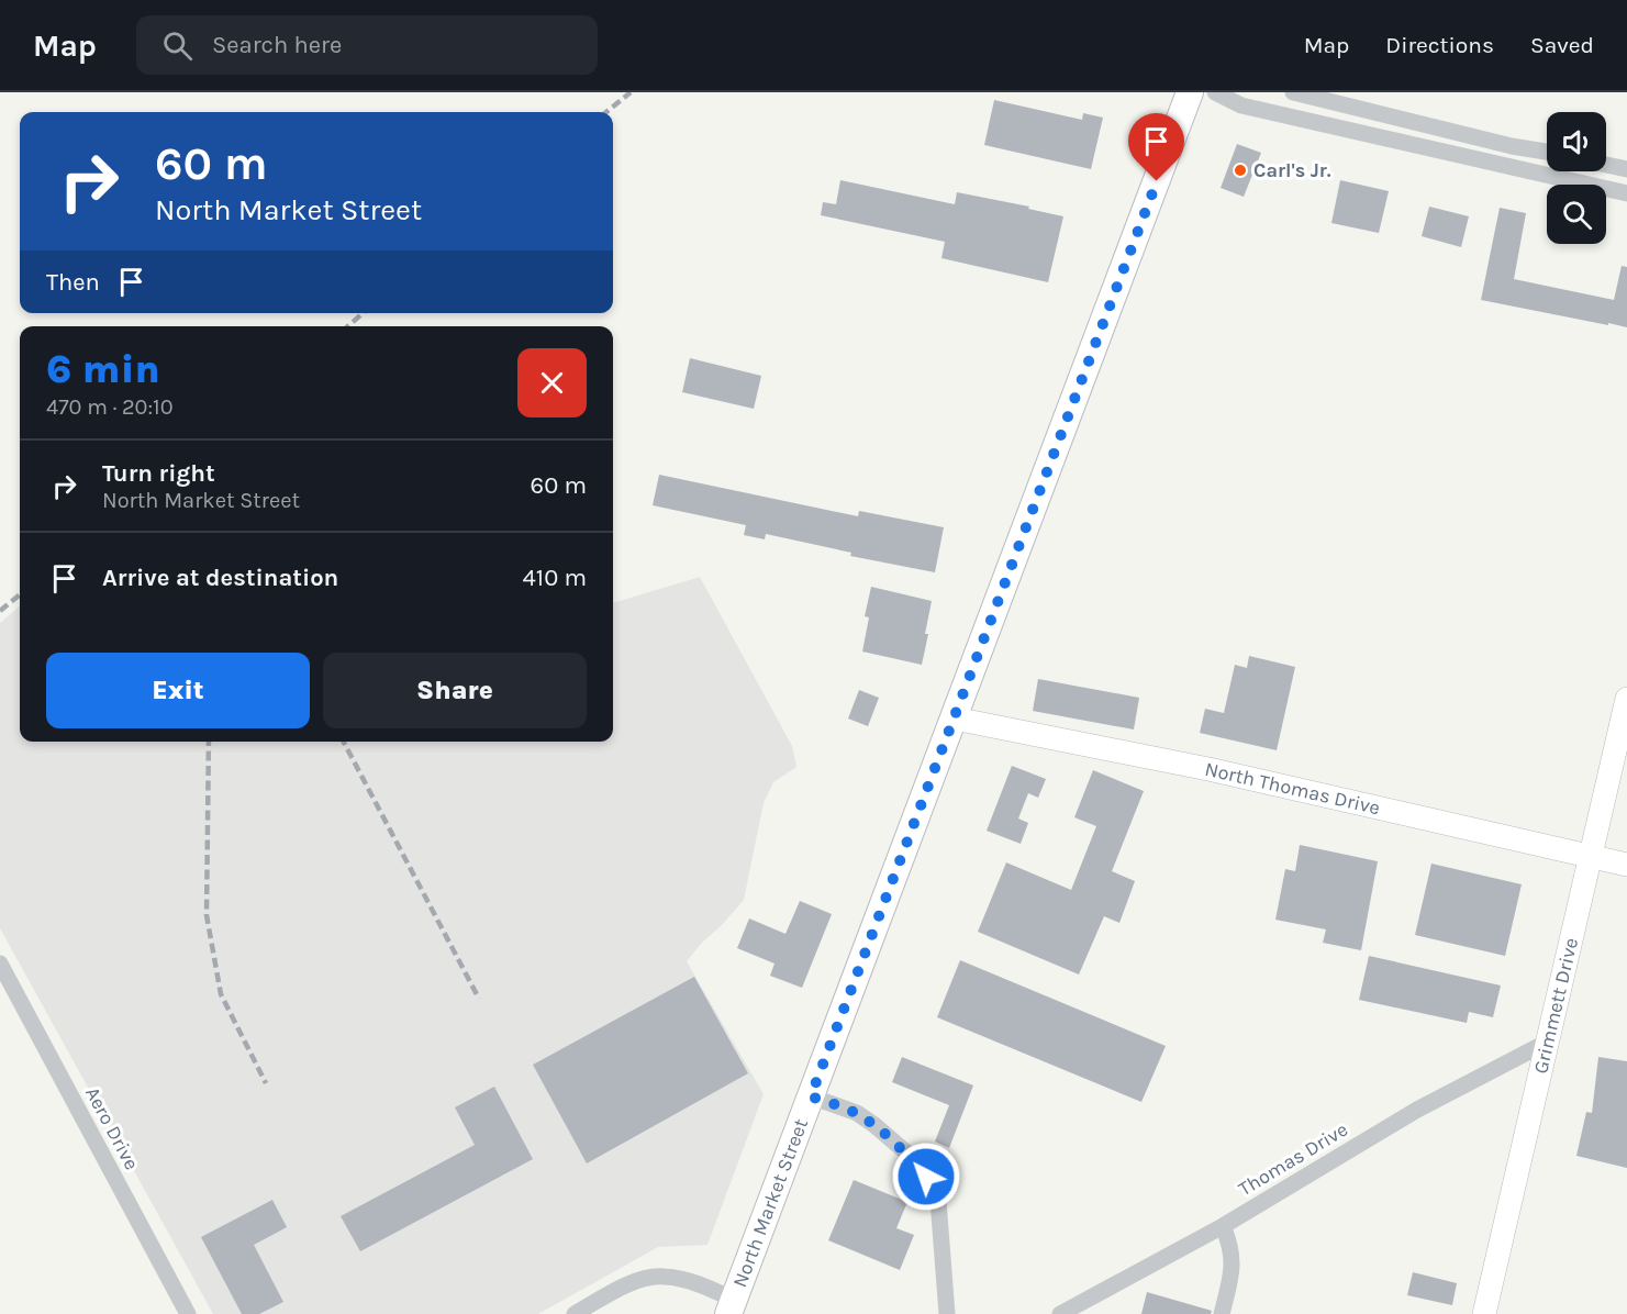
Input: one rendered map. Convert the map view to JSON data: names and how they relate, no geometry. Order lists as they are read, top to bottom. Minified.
{"streets":{"main road":["North Market Street"],"street":["North Thomas Drive","Grimmett Drive","Aero Drive","Thomas Drive"]},"crossings":[["North Thomas Drive","Grimmett Drive"],["North Thomas Drive","North Market Street"],["Grimmett Drive","Thomas Drive"]],"places":["Carl's Jr."],"page":{"header":"Map","search":"Search here","nav":["Map","Directions","Saved"],"turn":["60 m","North Market Street"],"then":"Then","heading":["6 min","470 m · 20:10"],"list":[{"name":"Turn right","note":"North Market Street","value":"60 m"},{"name":"Arrive at destination","value":"410 m"}],"buttons":["Exit","Share"]}}
